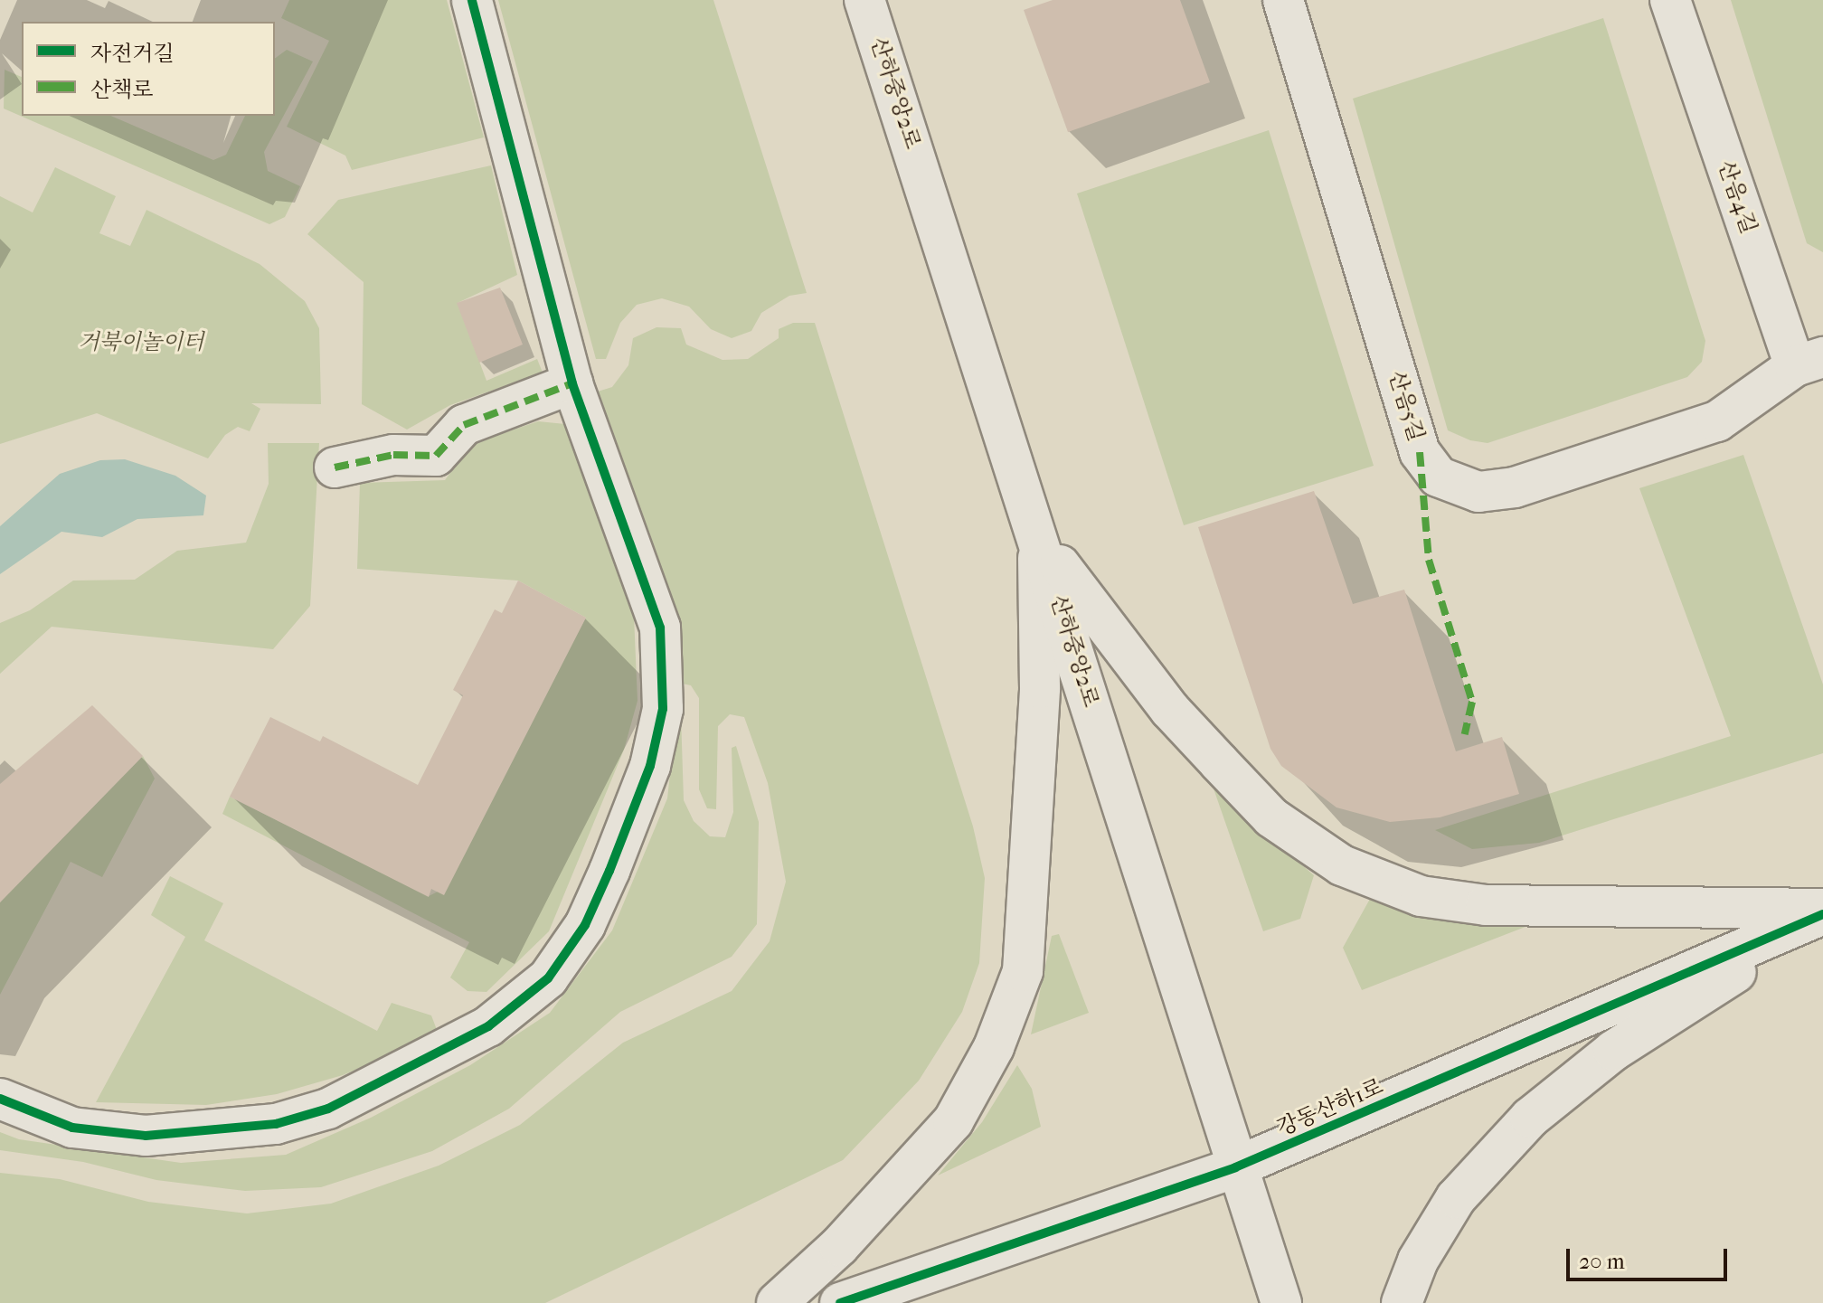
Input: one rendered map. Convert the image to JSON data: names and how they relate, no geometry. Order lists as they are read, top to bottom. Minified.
{"streets":{"street":["산하중앙2로","산음4길","산음5길","강동산하1로"]},"crossings":[["산하중앙2로","강동산하1로"],["산음4길","산음5길"]],"parks":["거북이놀이터"],"legend":["자전거길","산책로"],"scale_bar":"20 m"}
